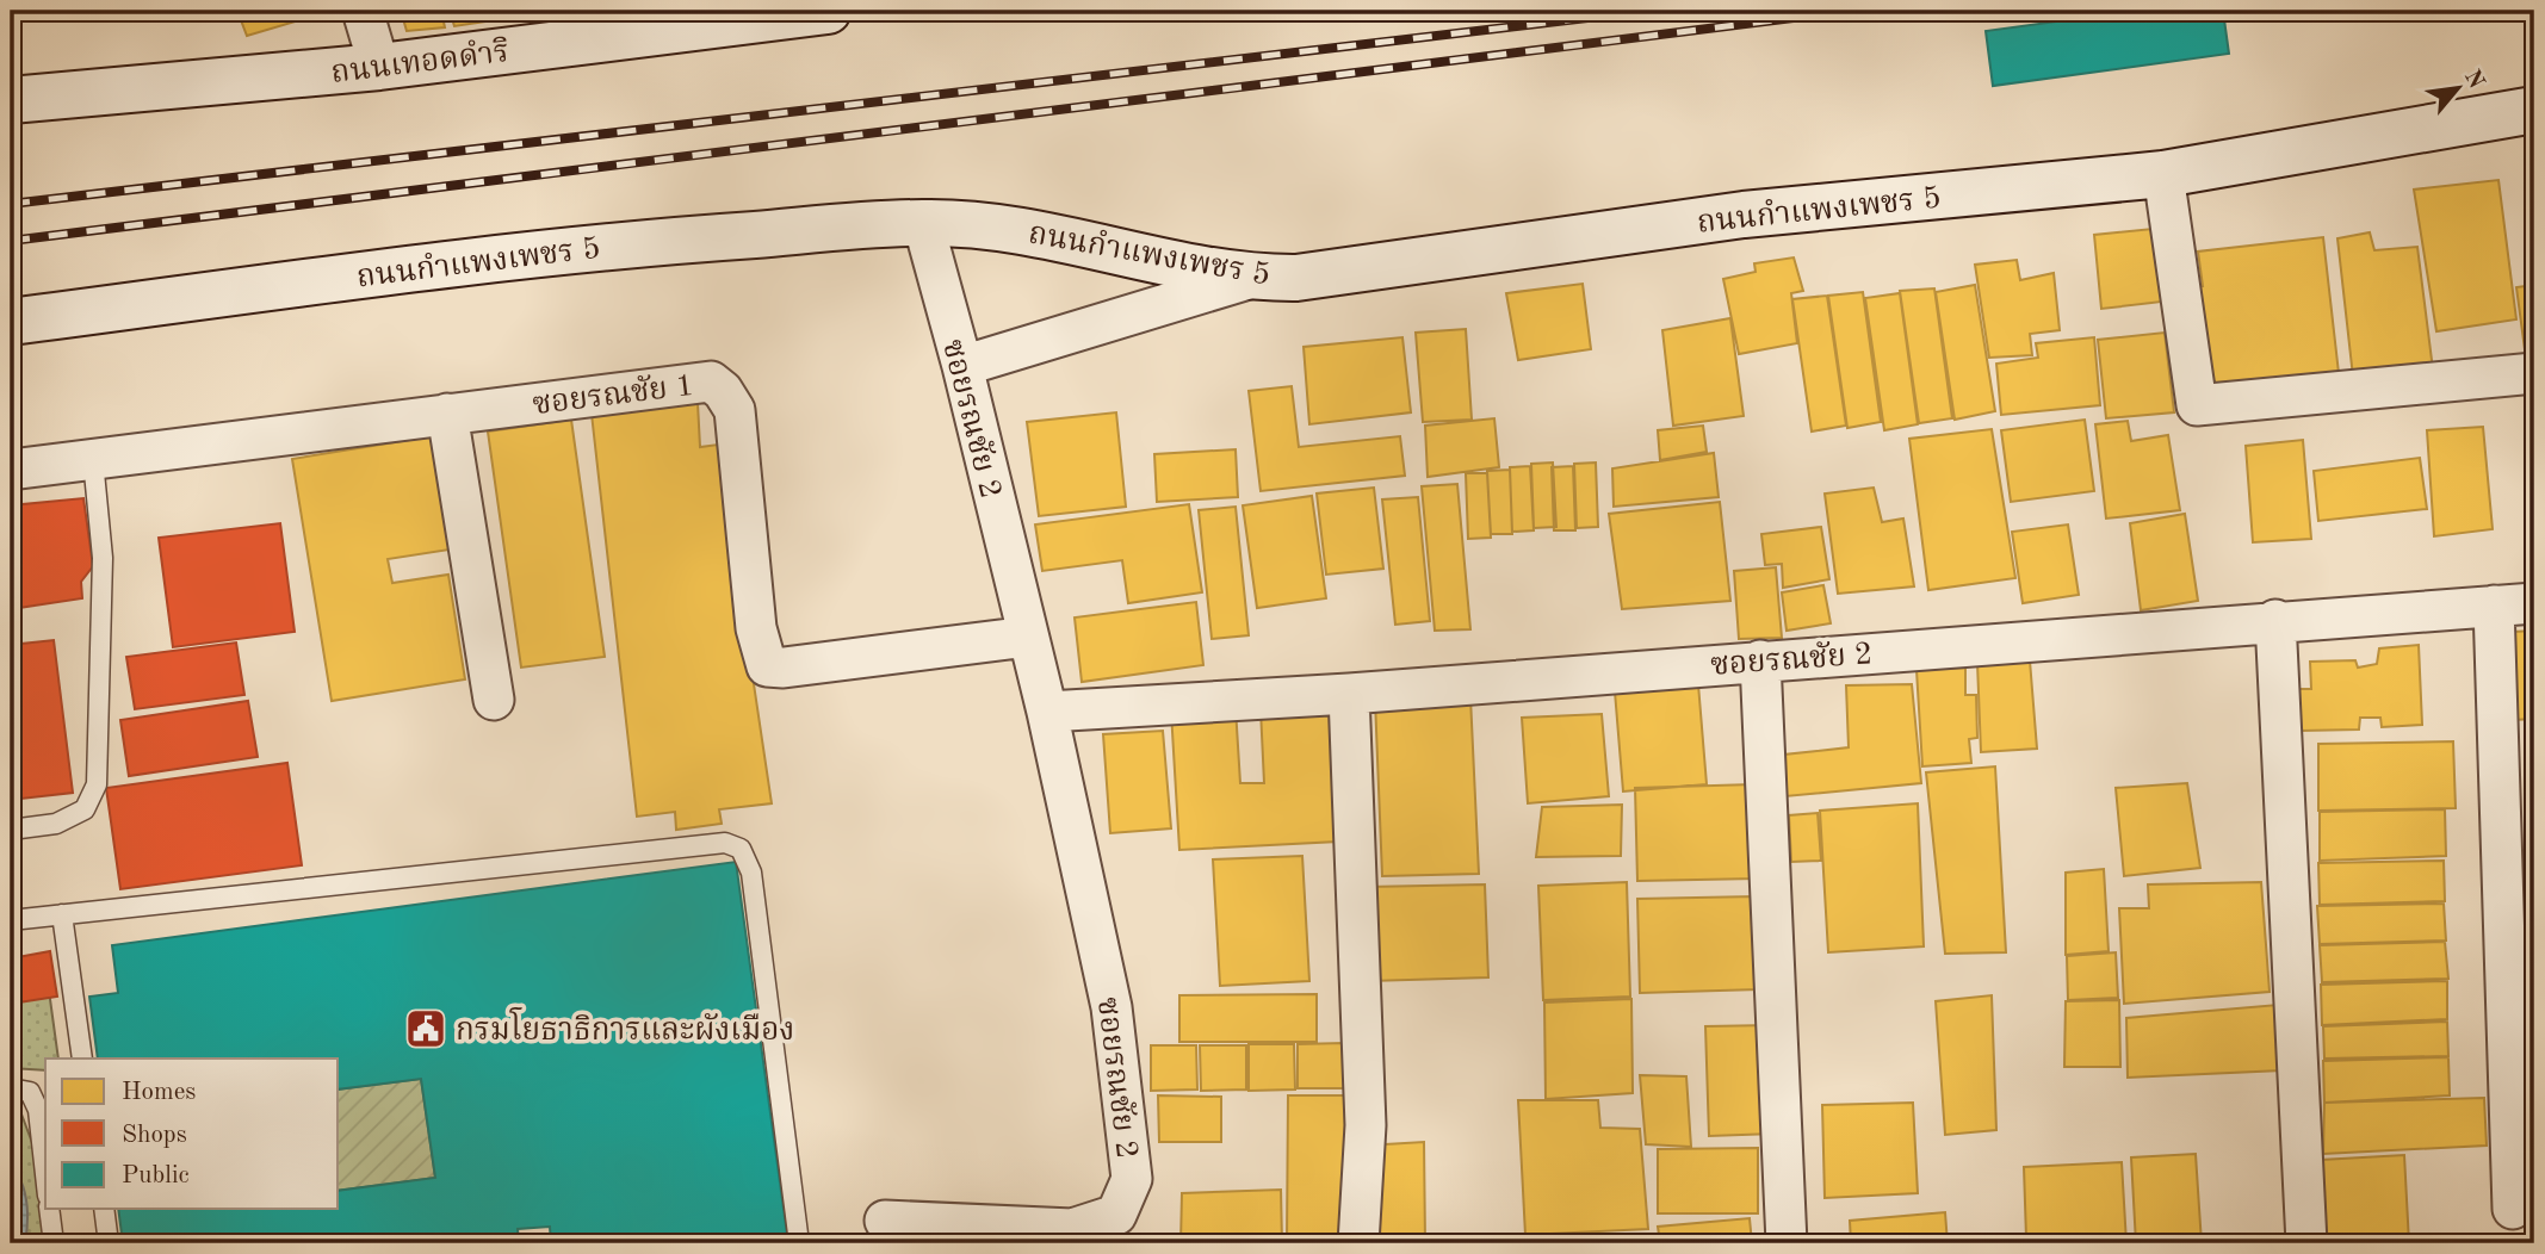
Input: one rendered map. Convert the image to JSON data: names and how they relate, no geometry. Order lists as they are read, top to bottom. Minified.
{"streets":{"street":["ถนนเทอดดำริ","ถนนกำแพงเพชร 5","ซอยรณชัย 1","ซอยรณชัย 2"]},"crossings":[["ถนนกำแพงเพชร 5","ซอยรณชัย 2"],["ซอยรณชัย 1","ซอยรณชัย 2"]],"places":{"public building":["กรมโยธาธิการและผังเมือง"]},"legend":["Homes","Shops","Public"],"north":"top right"}
